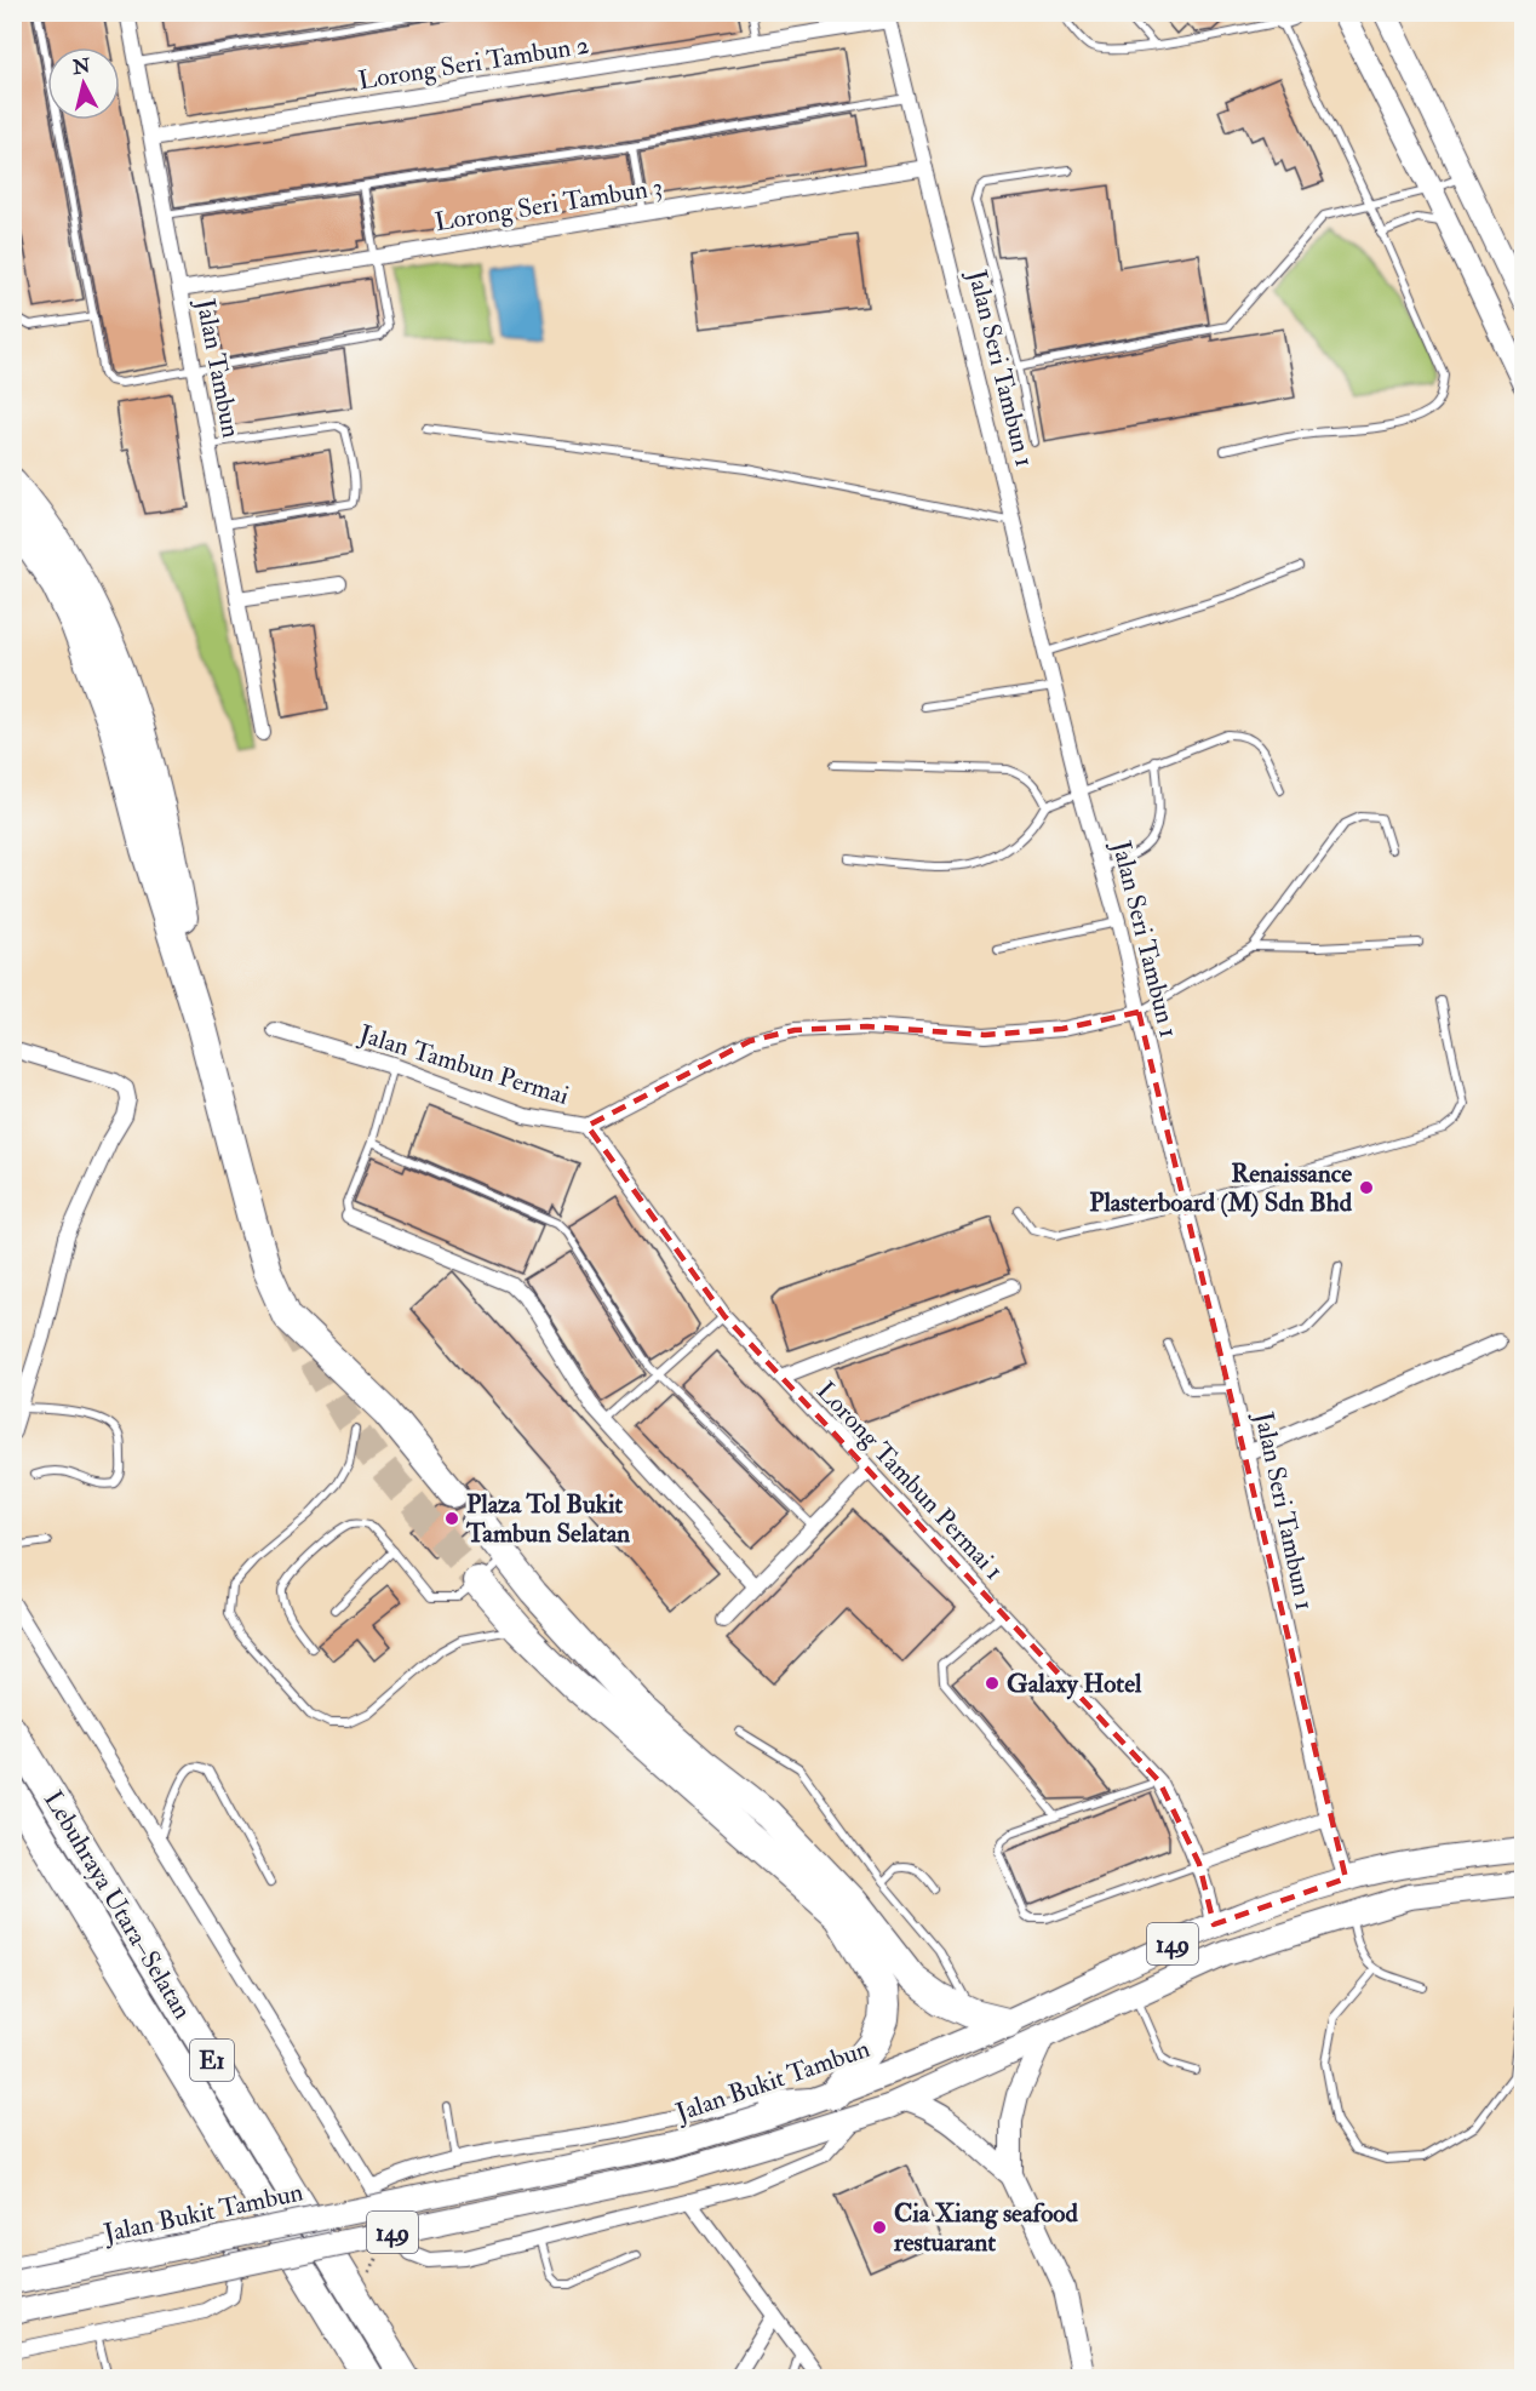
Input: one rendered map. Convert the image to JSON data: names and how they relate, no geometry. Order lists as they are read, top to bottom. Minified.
{"streets":{"highway":["Lebuhraya Utara–Selatan","E1"],"main road":["149","Jalan Bukit Tambun"],"street":["Lorong Seri Tambun 2","Lorong Seri Tambun 3","Jalan Tambun","Jalan Seri Tambun 1","Jalan Tambun Permai","Lorong Tambun Permai 1"]},"crossings":[["Lorong Seri Tambun 2","Jalan Tambun"],["Lorong Seri Tambun 2","Jalan Seri Tambun 1"],["Lorong Seri Tambun 3","Jalan Tambun"],["Lorong Seri Tambun 3","Jalan Seri Tambun 1"],["Jalan Seri Tambun 1","Jalan Tambun Permai"],["Jalan Seri Tambun 1","Jalan Bukit Tambun"],["Jalan Tambun Permai","Lorong Tambun Permai 1"],["Lorong Tambun Permai 1","Jalan Bukit Tambun"]],"places":["Renaissance Plasterboard (M) Sdn Bhd","Plaza Tol Bukit Tambun Selatan","Galaxy Hotel","Cia Xiang seafood restuarant"],"north":"top"}
